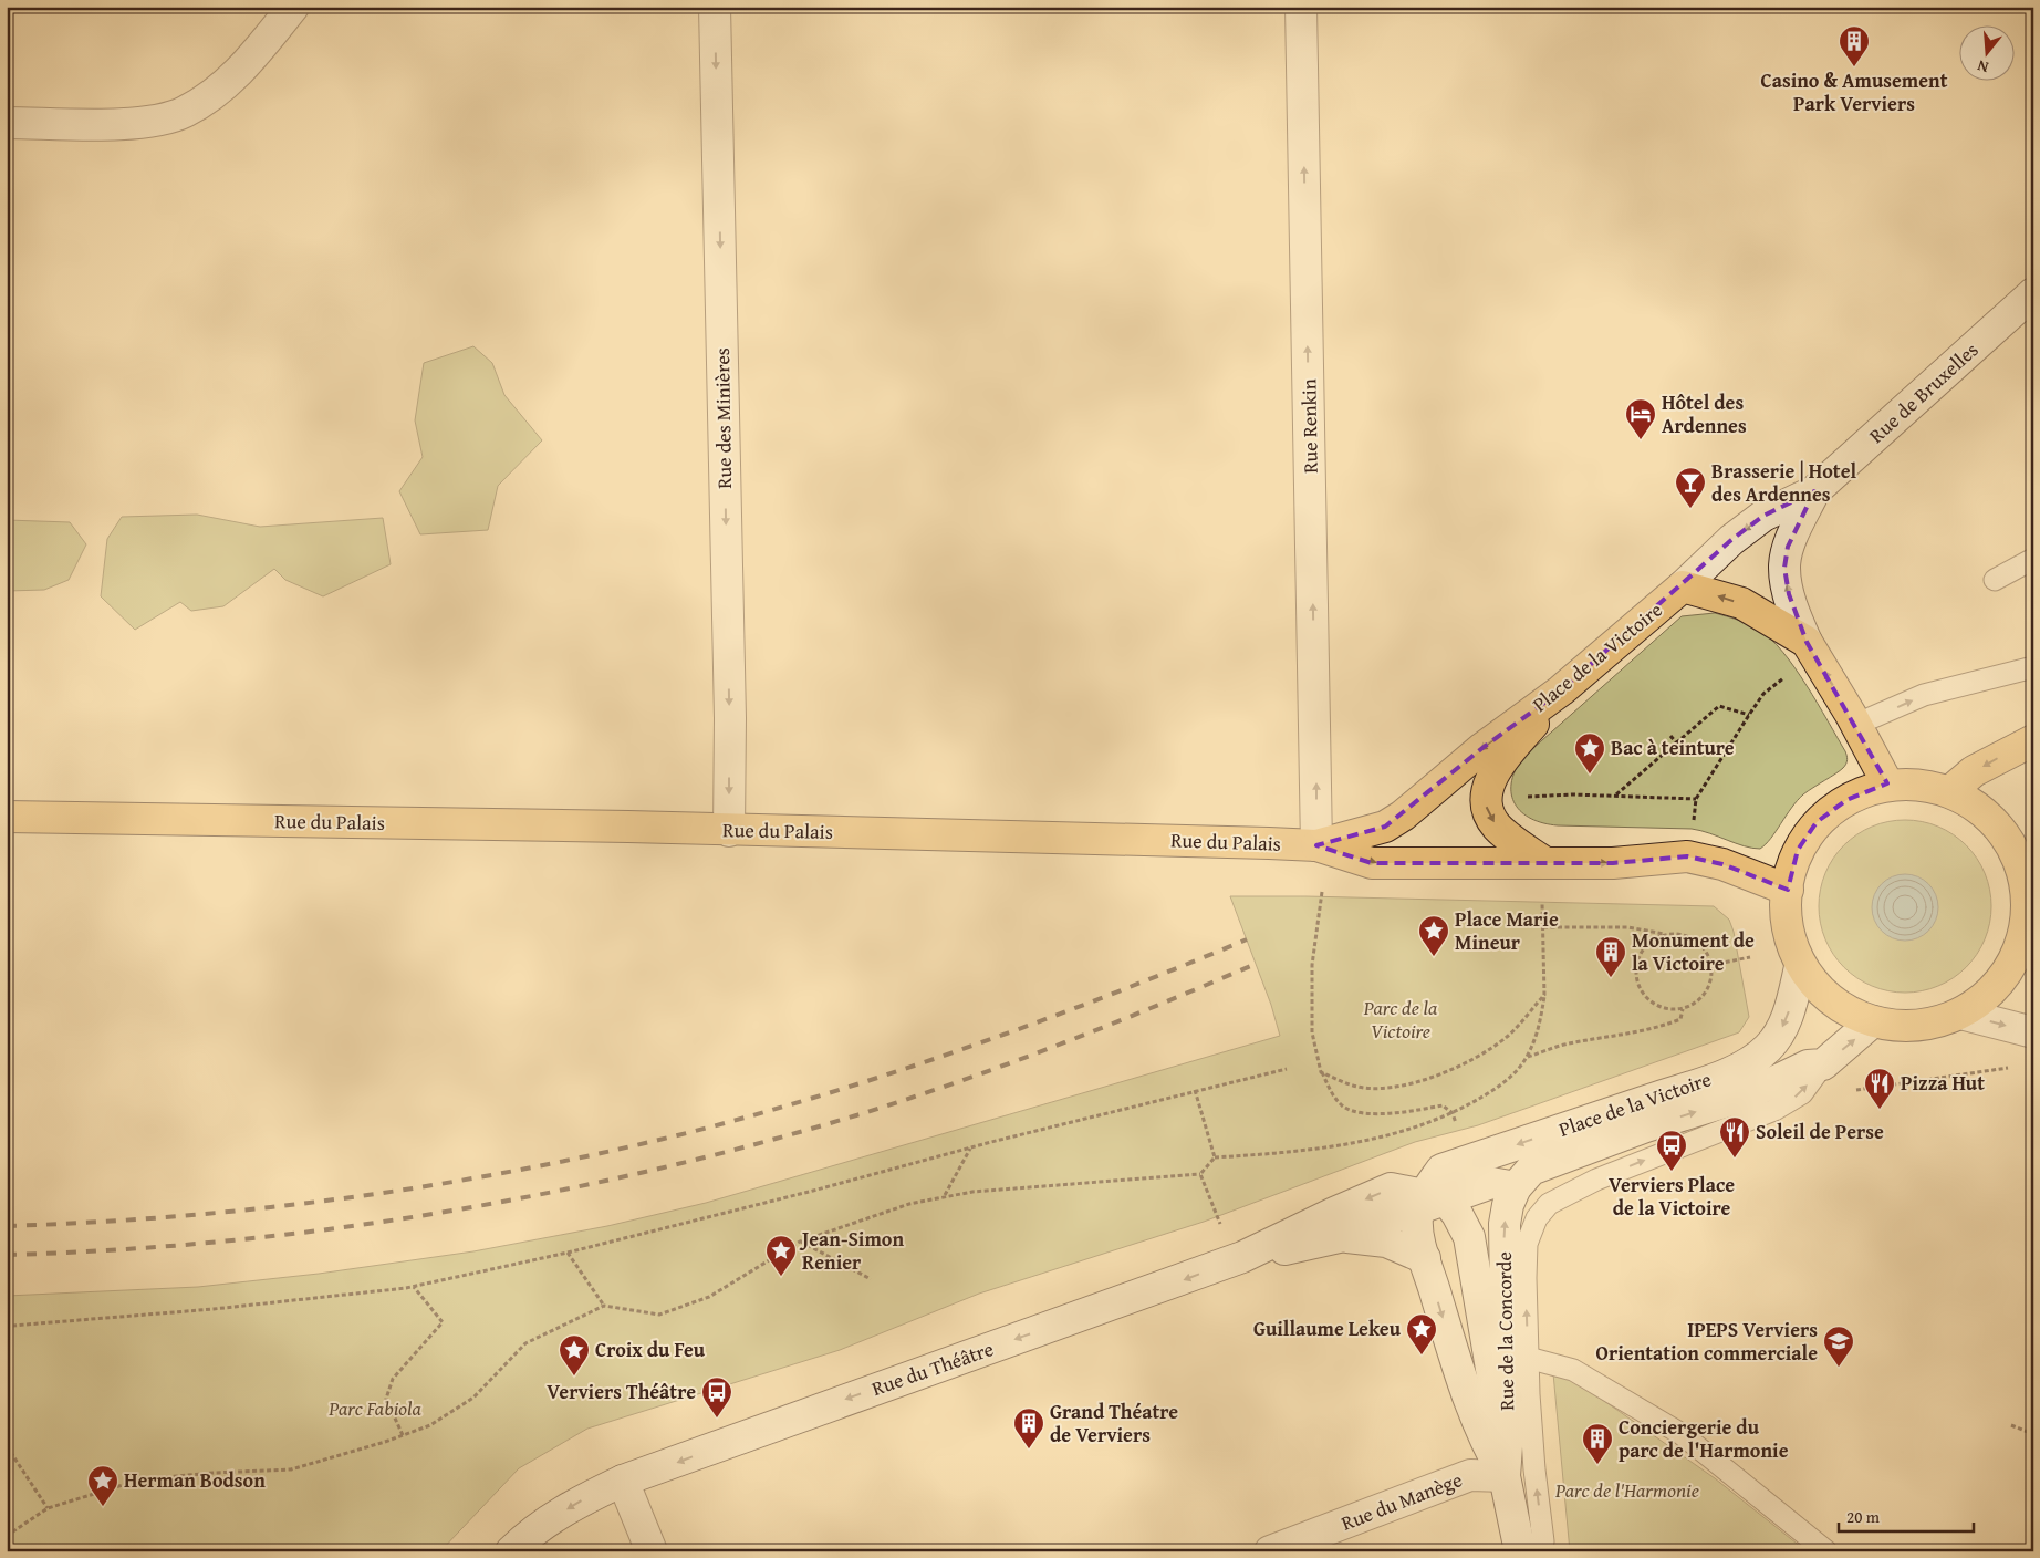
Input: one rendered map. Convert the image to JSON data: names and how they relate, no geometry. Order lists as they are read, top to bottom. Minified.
{"streets":{"main road":["Place de la Victoire","Rue du Palais"],"street":["Rue de Bruxelles","Rue des Minières","Rue Renkin","Rue de la Concorde","Rue du Théâtre","Rue du Manège"]},"crossings":[["Rue de Bruxelles","Place de la Victoire"],["Rue des Minières","Rue du Palais"],["Rue Renkin","Place de la Victoire"],["Rue Renkin","Rue du Palais"],["Place de la Victoire","Rue du Palais"],["Place de la Victoire","Rue de la Concorde"],["Rue de la Concorde","Rue du Manège"]],"one_way":["Rue des Minières","Rue Renkin","Rue du Théâtre"],"parks":["Parc de la Victoire","Parc Fabiola","Parc de l'Harmonie"],"places":{"building":["Casino & Amusement Park Verviers","Monument de la Victoire","Grand Théatre de Verviers","Conciergerie du parc de l'Harmonie"],"hotel":["Hôtel des Ardennes"],"bar":["Brasserie | Hotel des Ardennes"],"place":["Bac à teinture","Place Marie Mineur","Jean-Simon Renier","Guillaume Lekeu","Croix du Feu","Herman Bodson"],"restaurant":["Pizza Hut","Soleil de Perse"],"bus stop":["Verviers Place de la Victoire","Verviers Théâtre"],"school or university":["IPEPS Verviers Orientation commerciale"]},"scale_bar":"20 m","north":"bottom"}
